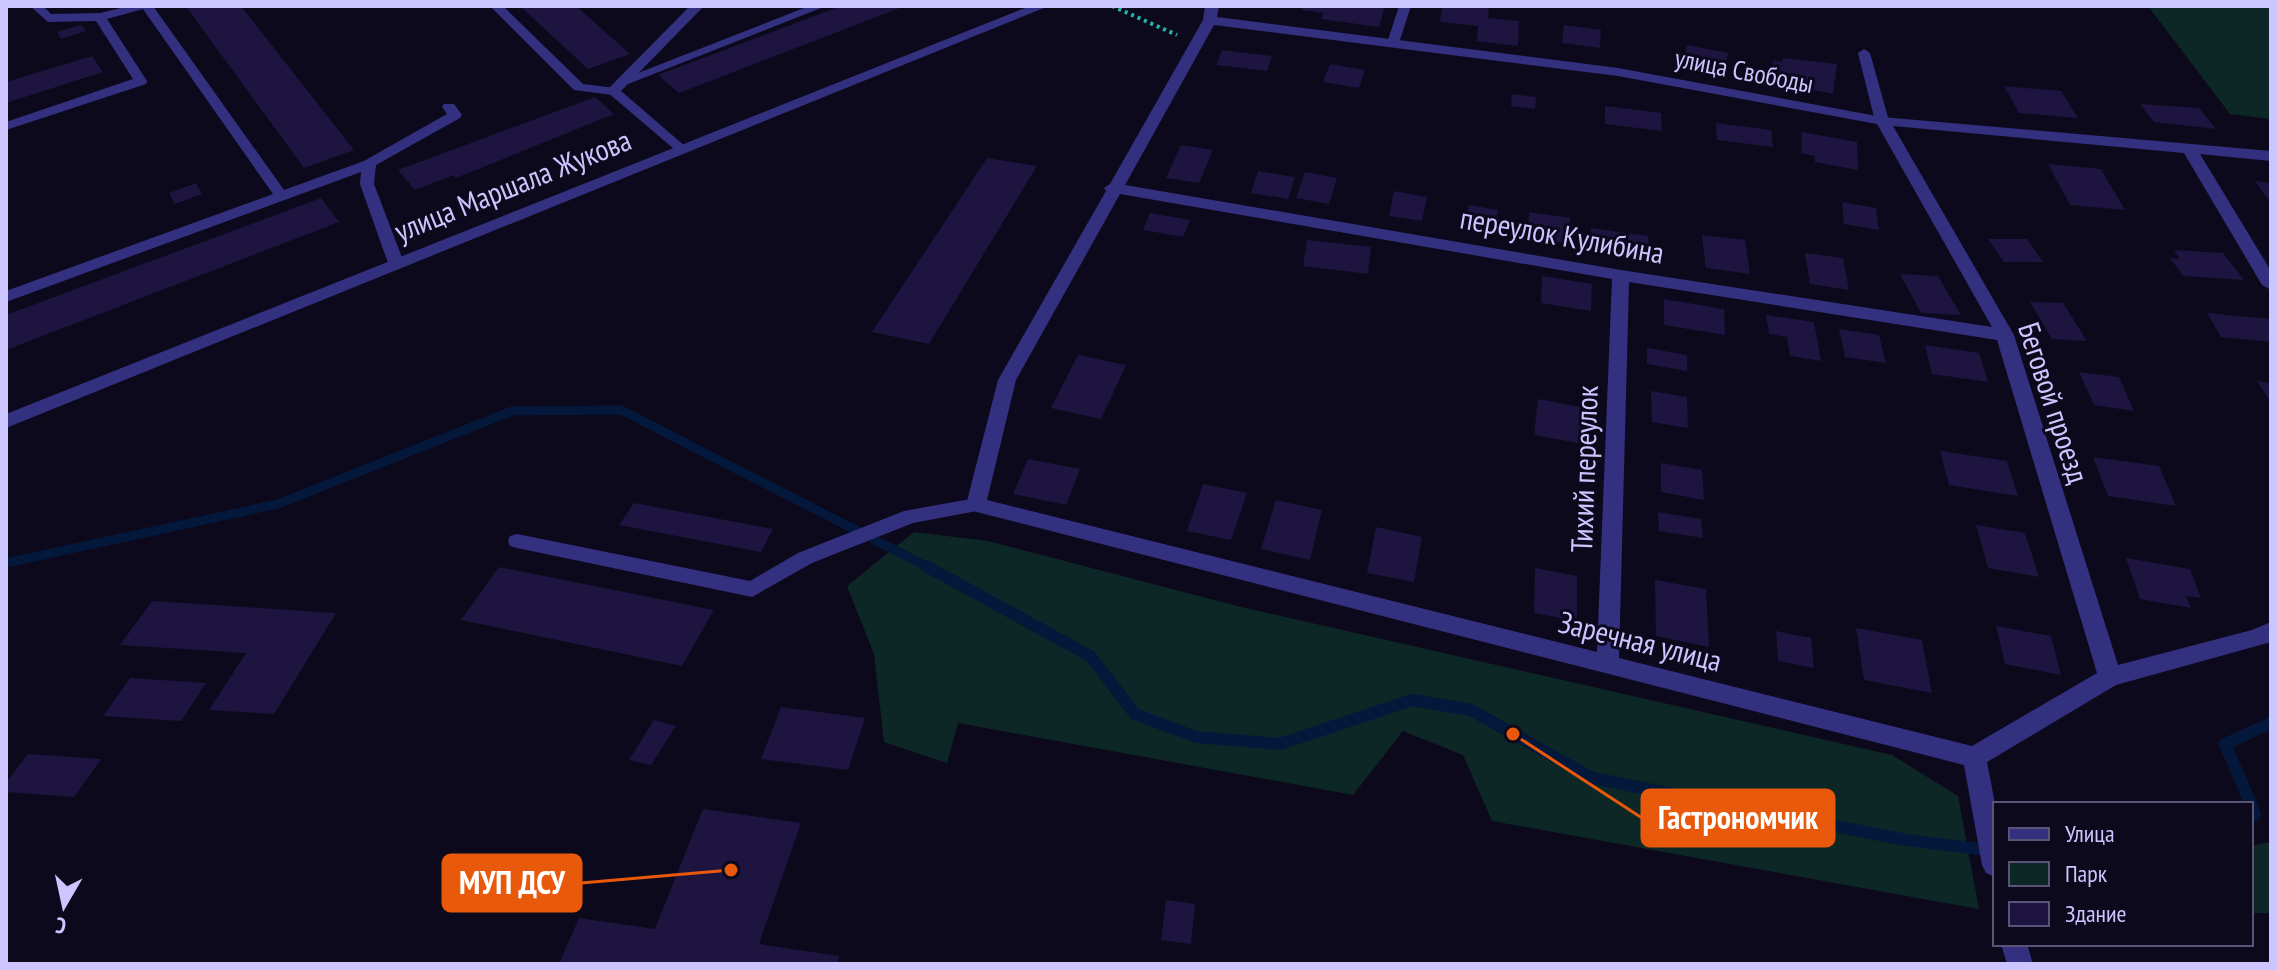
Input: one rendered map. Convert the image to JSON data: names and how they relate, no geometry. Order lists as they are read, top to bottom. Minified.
{"streets":{"street":["улица Свободы","улица Маршала Жукова","переулок Кулибина","Беговой проезд","Тихий переулок","Заречная улица"]},"crossings":[["улица Свободы","Беговой проезд"],["переулок Кулибина","Беговой проезд"],["переулок Кулибина","Тихий переулок"],["Тихий переулок","Заречная улица"]],"places":["Гастрономчик","МУП ДСУ"],"legend":["Улица","Парк","Здание"],"north":"bottom"}
